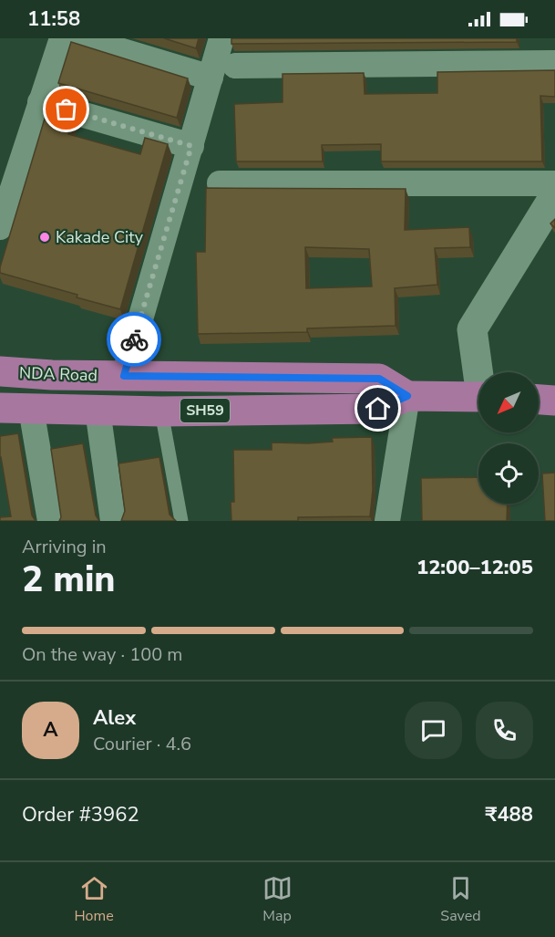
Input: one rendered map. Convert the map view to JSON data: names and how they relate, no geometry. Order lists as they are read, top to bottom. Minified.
{"streets":{"main road":["NDA Road","SH59"]},"crossings":[["NDA Road","SH59"]],"places":["Kakade City"],"north":"bottom left","page":{"status":"11:58","heading":["2 min","Arriving in","12:00–12:05"],"panel":["Alex","Courier · 4.6","Order #3962","₹488"],"bar":"On the way · 100 m","round":"A","tabs":["Home","Map","Saved"]}}
